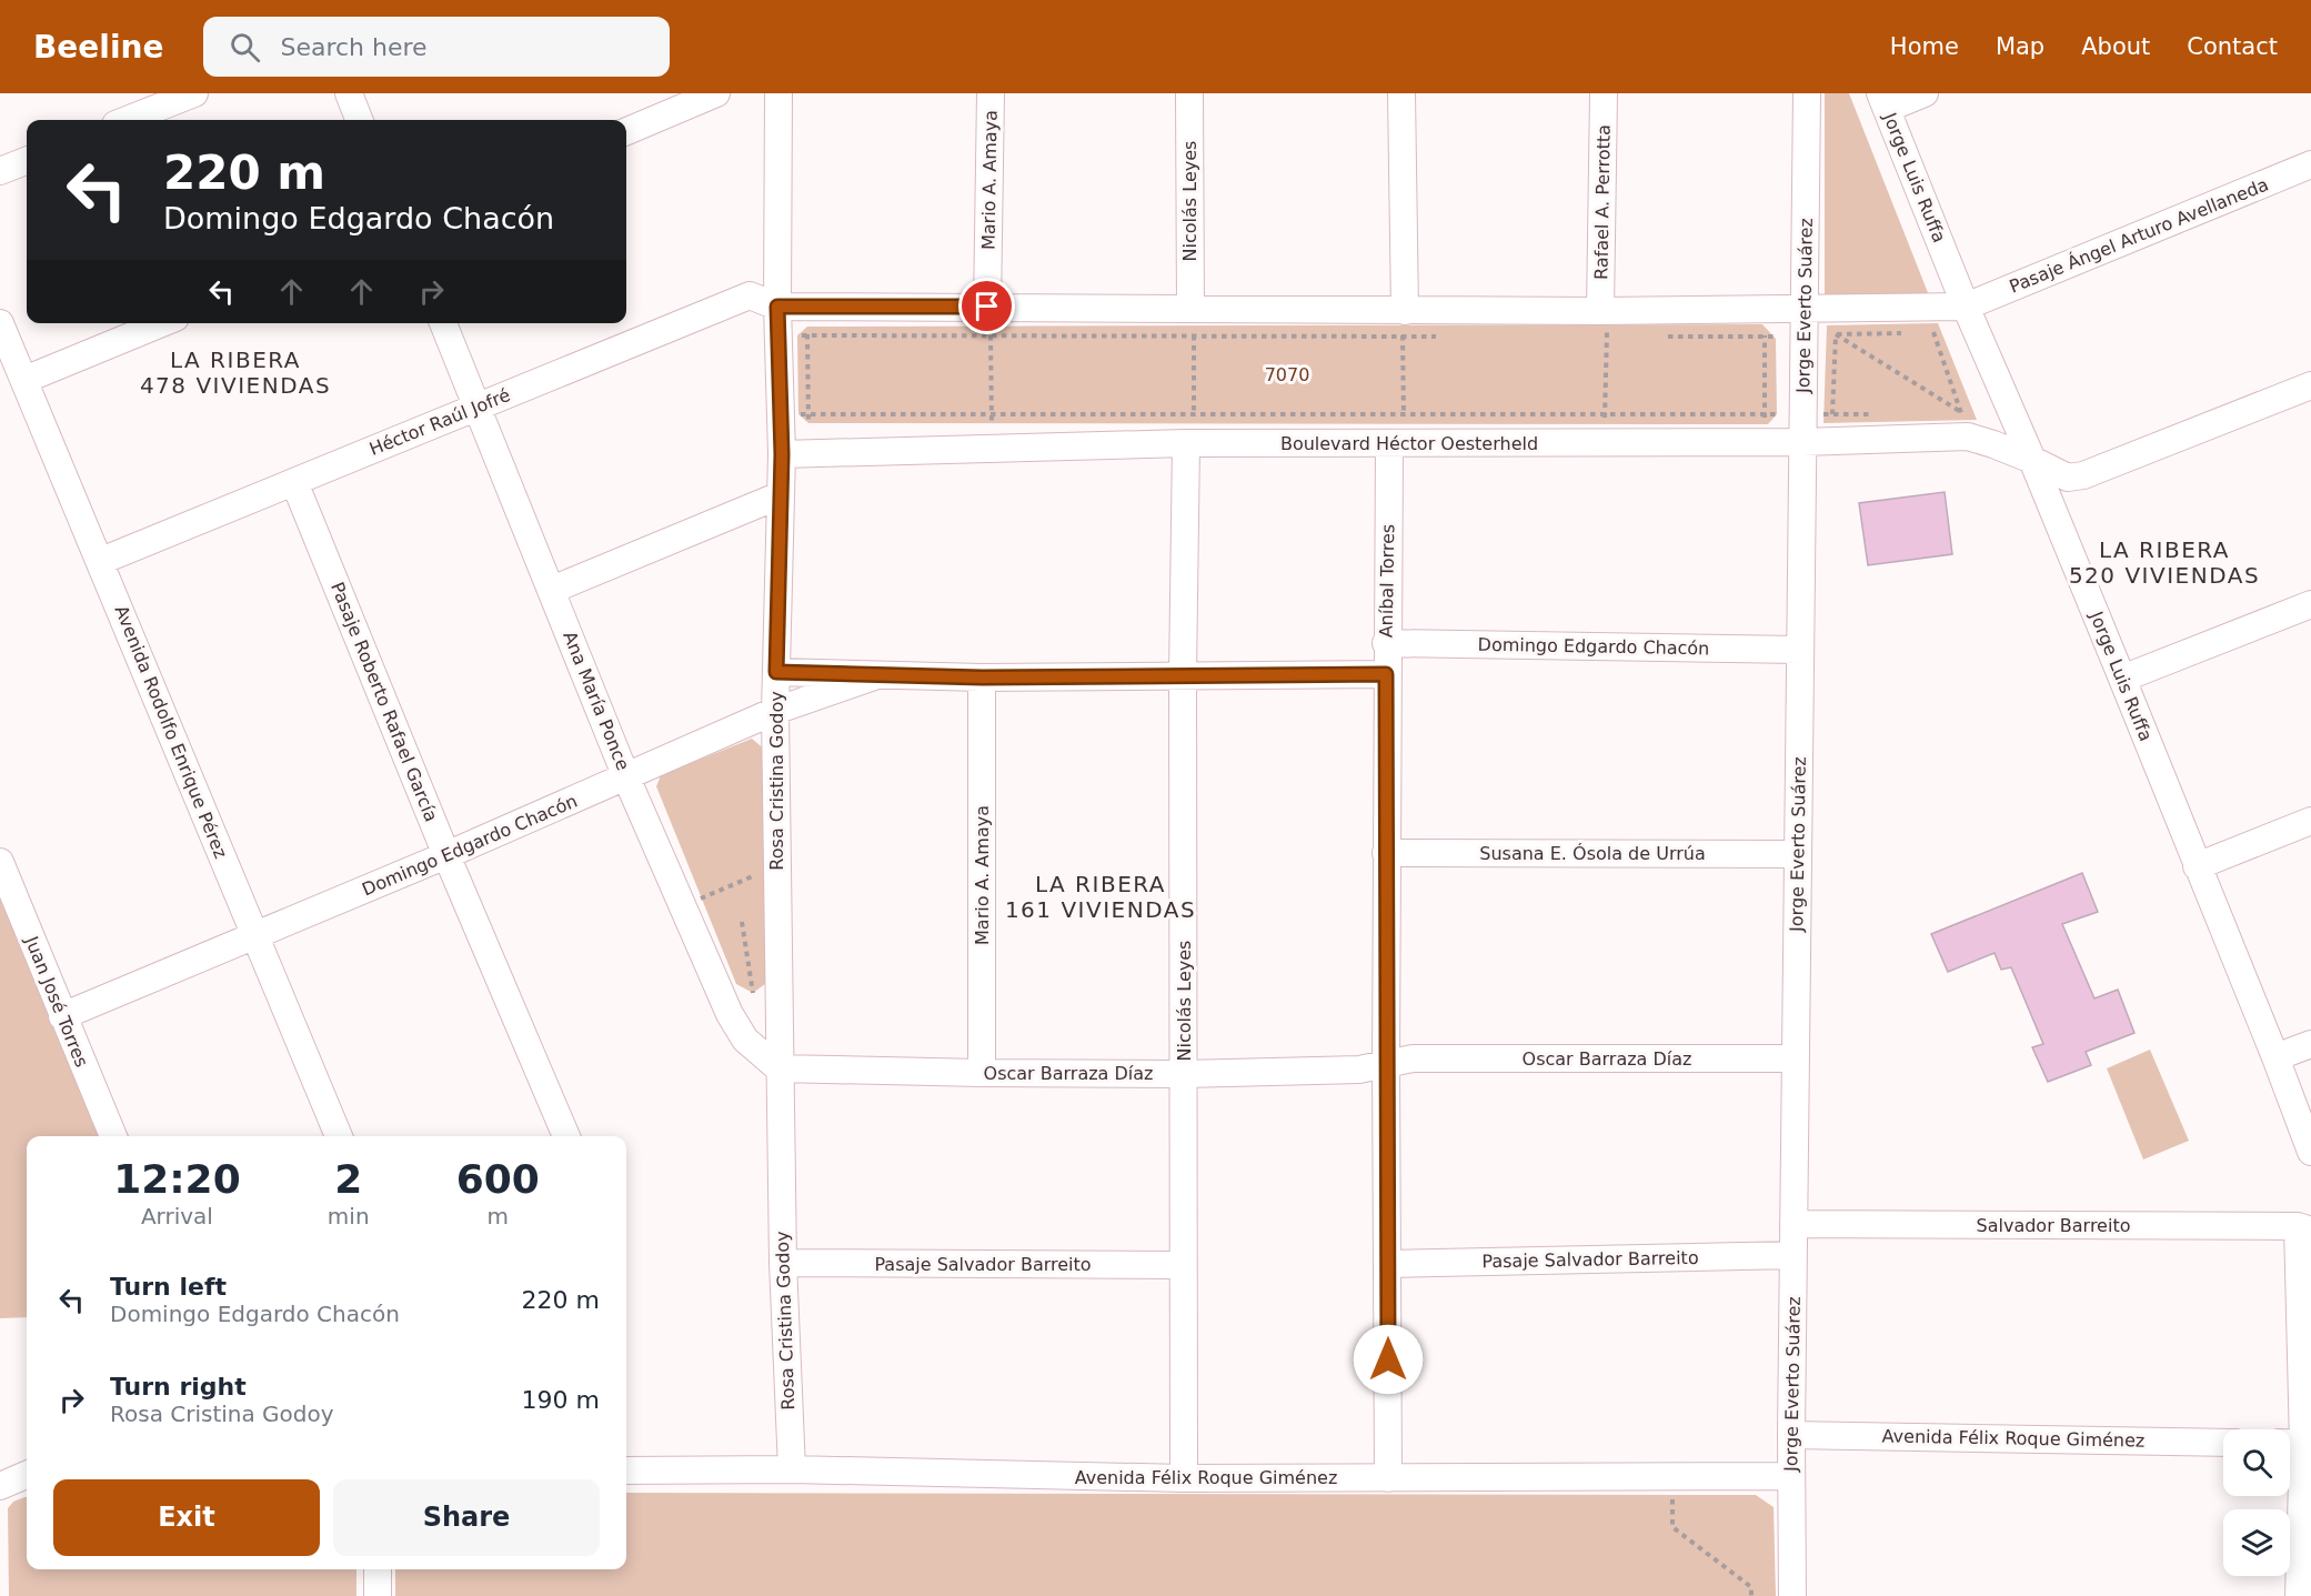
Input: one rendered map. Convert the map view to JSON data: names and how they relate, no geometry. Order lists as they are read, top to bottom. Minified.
{"streets":{"street":["Jorge Luis Ruffa","Mario A. Amaya","Nicolás Leyes","Rafael A. Perrotta","Pasaje Ángel Arturo Avellaneda","Jorge Everto Suárez","Héctor Raúl Jofré","Boulevard Héctor Oesterheld","Aníbal Torres","Domingo Edgardo Chacón","Ana María Ponce","Pasaje Roberto Rafael García","Avenida Rodolfo Enrique Pérez","Rosa Cristina Godoy","Susana E. Ósola de Urrúa","Juan José Torres","Oscar Barraza Díaz","Salvador Barreito","Pasaje Salvador Barreito","Avenida Félix Roque Giménez"]},"crossings":[["Jorge Luis Ruffa","Pasaje Ángel Arturo Avellaneda"],["Jorge Luis Ruffa","Boulevard Héctor Oesterheld"],["Mario A. Amaya","Domingo Edgardo Chacón"],["Mario A. Amaya","Oscar Barraza Díaz"],["Nicolás Leyes","Boulevard Héctor Oesterheld"],["Nicolás Leyes","Domingo Edgardo Chacón"],["Nicolás Leyes","Oscar Barraza Díaz"],["Nicolás Leyes","Pasaje Salvador Barreito"],["Nicolás Leyes","Avenida Félix Roque Giménez"],["Jorge Everto Suárez","Boulevard Héctor Oesterheld"],["Jorge Everto Suárez","Domingo Edgardo Chacón"],["Jorge Everto Suárez","Susana E. Ósola de Urrúa"],["Jorge Everto Suárez","Oscar Barraza Díaz"],["Jorge Everto Suárez","Salvador Barreito"],["Jorge Everto Suárez","Pasaje Salvador Barreito"],["Jorge Everto Suárez","Avenida Félix Roque Giménez"],["Héctor Raúl Jofré","Ana María Ponce"],["Héctor Raúl Jofré","Pasaje Roberto Rafael García"],["Héctor Raúl Jofré","Avenida Rodolfo Enrique Pérez"],["Héctor Raúl Jofré","Rosa Cristina Godoy"],["Boulevard Héctor Oesterheld","Aníbal Torres"],["Boulevard Héctor Oesterheld","Rosa Cristina Godoy"],["Aníbal Torres","Domingo Edgardo Chacón"],["Aníbal Torres","Susana E. Ósola de Urrúa"],["Aníbal Torres","Oscar Barraza Díaz"],["Aníbal Torres","Pasaje Salvador Barreito"],["Aníbal Torres","Avenida Félix Roque Giménez"],["Domingo Edgardo Chacón","Ana María Ponce"],["Domingo Edgardo Chacón","Pasaje Roberto Rafael García"],["Domingo Edgardo Chacón","Avenida Rodolfo Enrique Pérez"],["Domingo Edgardo Chacón","Rosa Cristina Godoy"],["Domingo Edgardo Chacón","Juan José Torres"],["Ana María Ponce","Rosa Cristina Godoy"],["Ana María Ponce","Oscar Barraza Díaz"],["Rosa Cristina Godoy","Oscar Barraza Díaz"],["Rosa Cristina Godoy","Pasaje Salvador Barreito"],["Rosa Cristina Godoy","Avenida Félix Roque Giménez"]],"districts":["LA RIBERA 478 VIVIENDAS","LA RIBERA 520 VIVIENDAS","LA RIBERA 161 VIVIENDAS"],"parks":["7070"],"page":{"header":"Beeline","search":"Search here","nav":["Home","Map","About","Contact"],"turn":["220 m","Domingo Edgardo Chacón"],"eta":["12:20","Arrival","2","min","600","m"],"list":[{"name":"Turn left","note":"Domingo Edgardo Chacón","value":"220 m"},{"name":"Turn right","note":"Rosa Cristina Godoy","value":"190 m"}],"buttons":["Exit","Share"]}}
